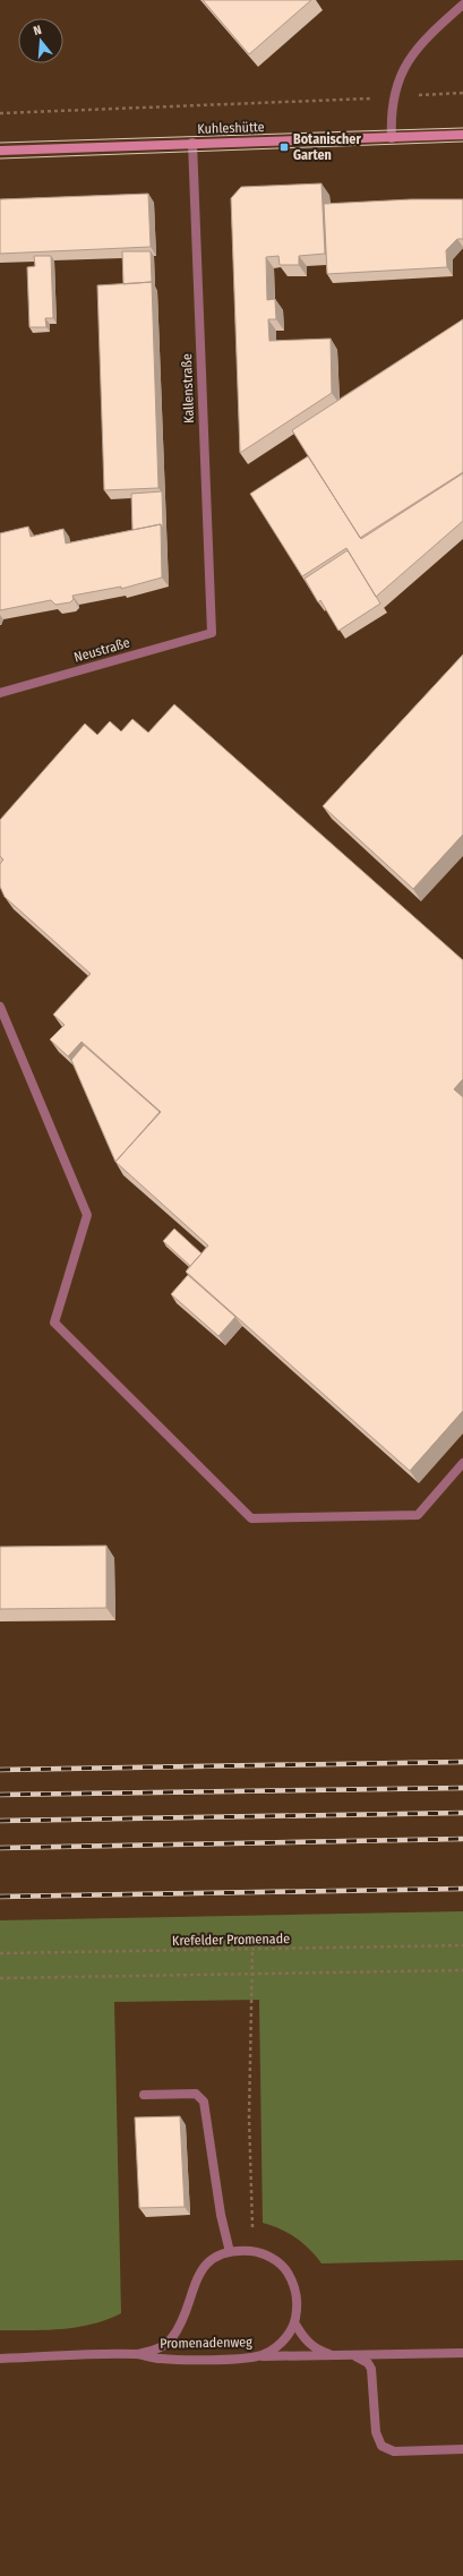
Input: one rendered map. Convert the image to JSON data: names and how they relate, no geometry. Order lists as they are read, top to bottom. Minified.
{"streets":{"street":["Kuhleshütte","Kallenstraße","Neustraße","Promenadenweg"],"path":["Krefelder Promenade"]},"crossings":[["Kuhleshütte","Kallenstraße"],["Kallenstraße","Neustraße"]],"places":{"transit":["Botanischer Garten"]},"north":"top"}
